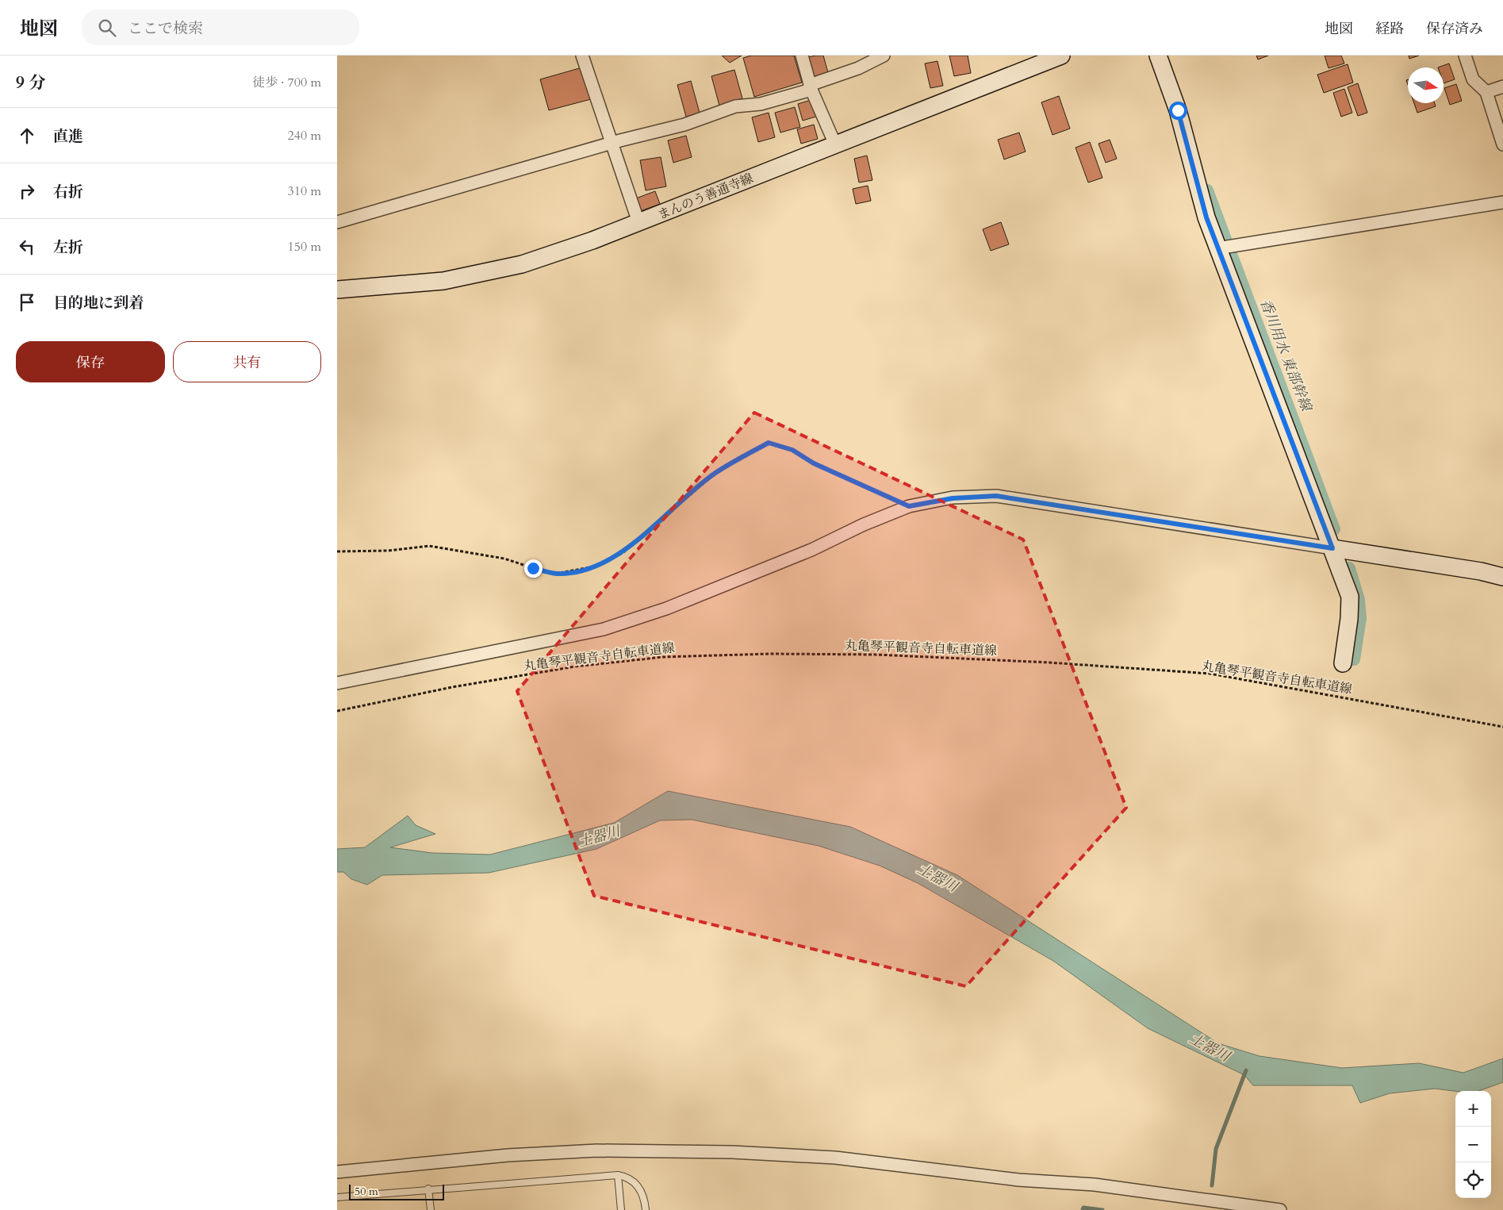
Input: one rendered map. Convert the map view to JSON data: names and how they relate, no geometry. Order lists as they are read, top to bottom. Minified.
{"streets":{"street":["まんのう善通寺線"],"path":["丸亀琴平観音寺自転車道線"]},"water":["香川用水 東部幹線","土器川"],"scale_bar":"50 m","north":"right","page":{"header":"地図","search":"ここで検索","nav":["地図","経路","保存済み"],"heading":["9 分","徒歩 · 700 m"],"list":[["直進","240 m"],["右折","310 m"],["左折","150 m"],"目的地に到着"],"buttons":["保存","共有"],"map_buttons":["+","−"],"scale":"50 m"}}
